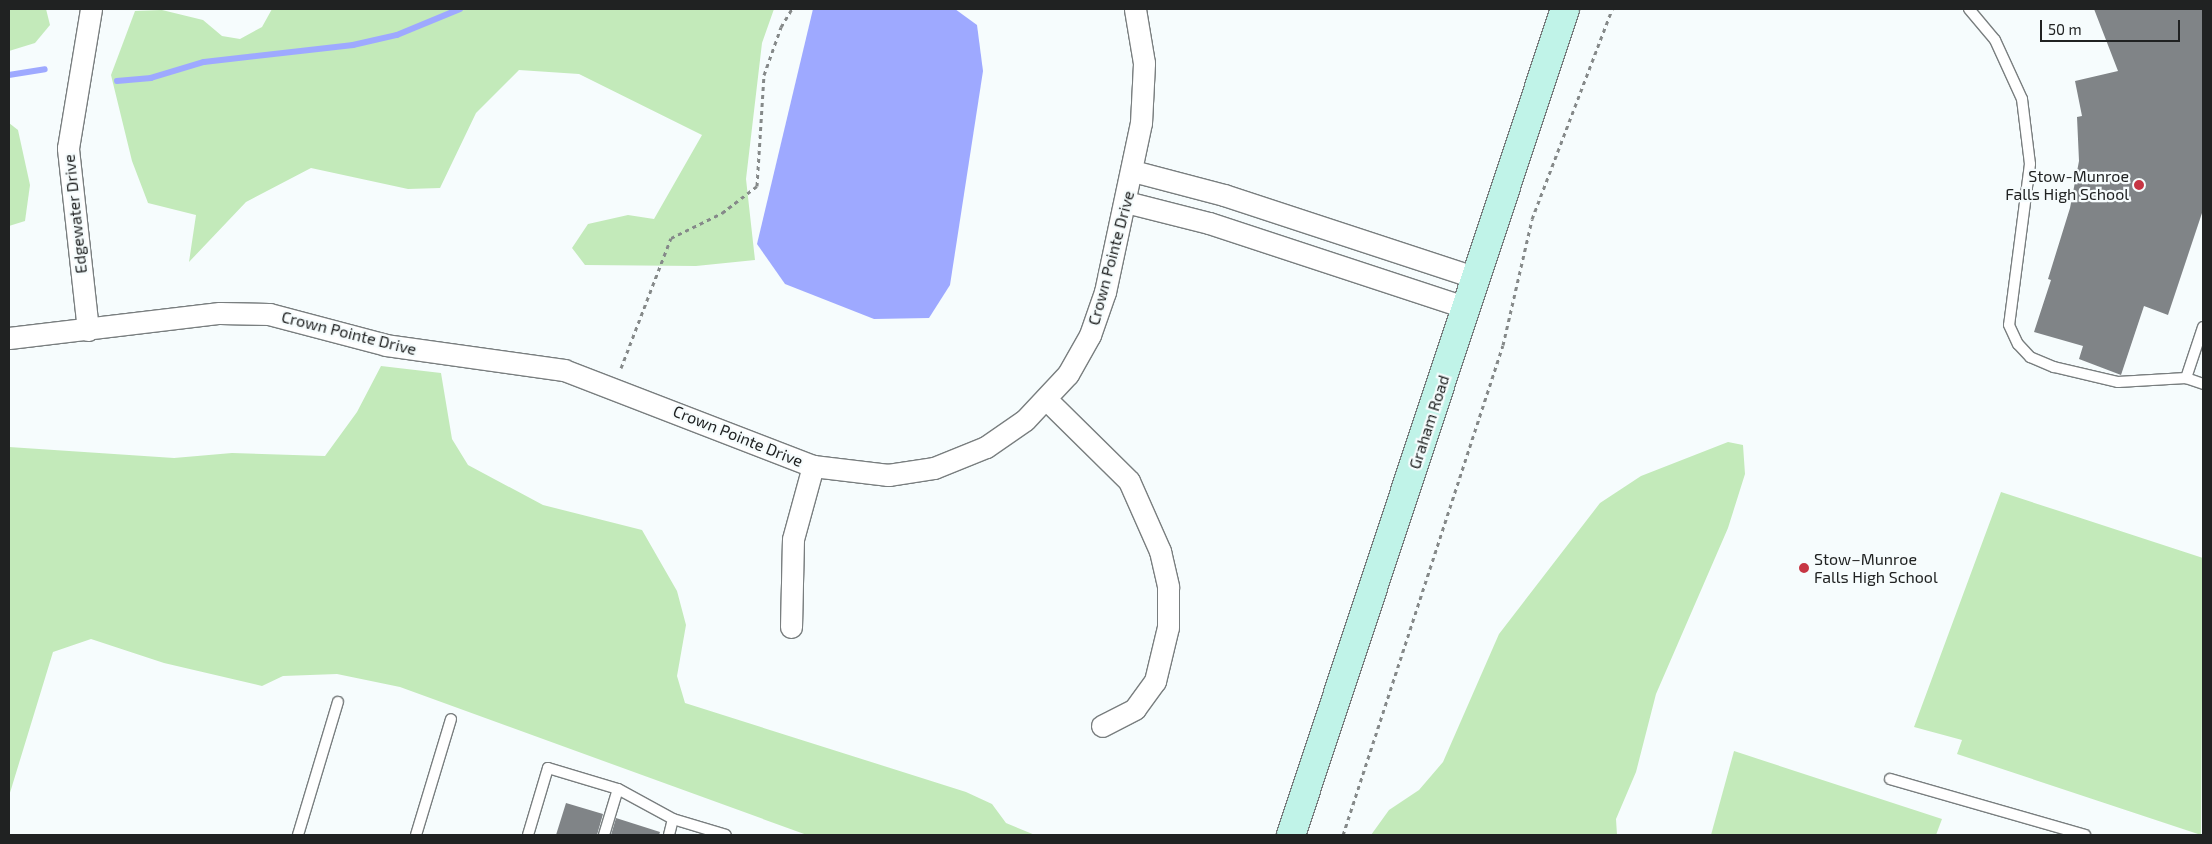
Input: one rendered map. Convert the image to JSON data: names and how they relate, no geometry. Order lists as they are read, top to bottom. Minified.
{"streets":{"main road":["Graham Road"],"street":["Edgewater Drive","Crown Pointe Drive"]},"crossings":[["Edgewater Drive","Crown Pointe Drive"]],"places":["Stow-Munroe Falls High School","Stow–Munroe Falls High School"],"scale_bar":"50 m"}
